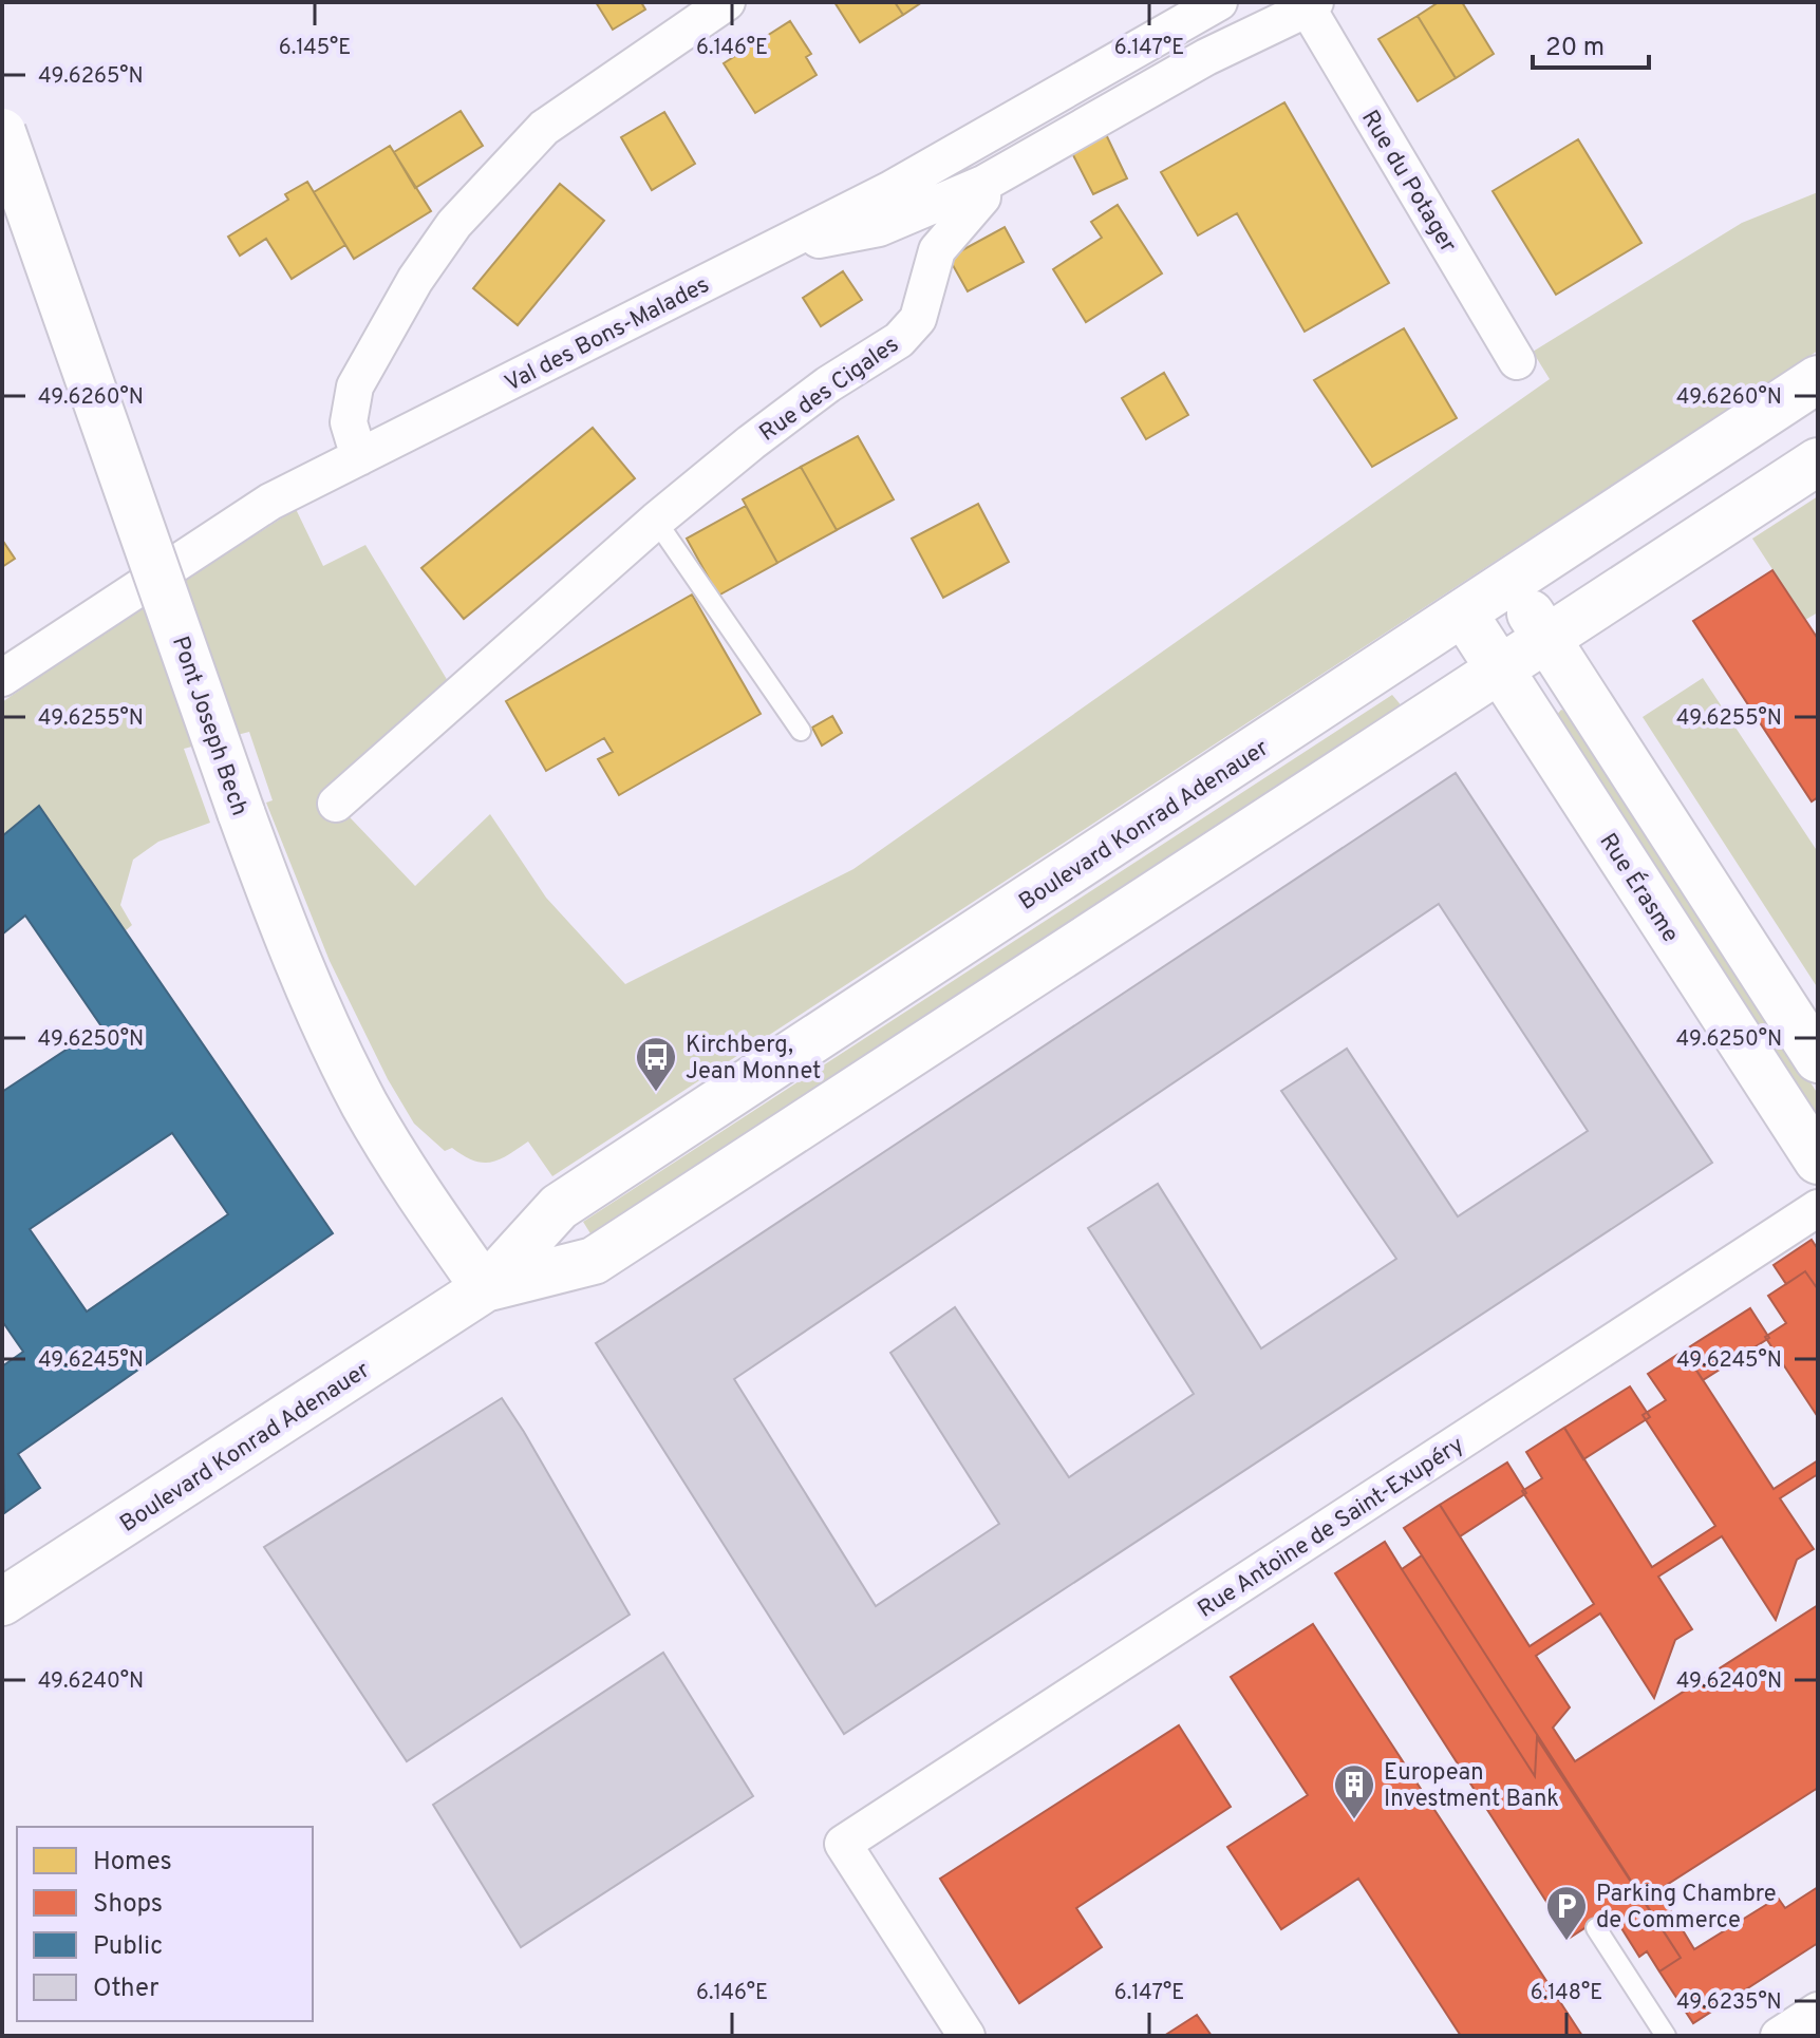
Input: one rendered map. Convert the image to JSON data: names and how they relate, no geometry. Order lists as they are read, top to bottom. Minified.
{"streets":{"main road":["Pont Joseph Bech","Boulevard Konrad Adenauer","Rue Érasme"],"street":["Rue du Potager","Val des Bons-Malades","Rue des Cigales","Rue Antoine de Saint-Exupéry"]},"crossings":[["Pont Joseph Bech","Boulevard Konrad Adenauer"],["Boulevard Konrad Adenauer","Rue Érasme"]],"places":{"bus stop":["Kirchberg, Jean Monnet"],"building":["European Investment Bank"],"parking":["Parking Chambre de Commerce"]},"legend":["Homes","Shops","Public","Other"],"scale_bar":"20 m","coordinates":["6.145°E","6.146°E","6.147°E","49.6265°N","49.6260°N","49.6255°N","49.6250°N","49.6245°N","49.6240°N","6.148°E","49.6235°N"]}
